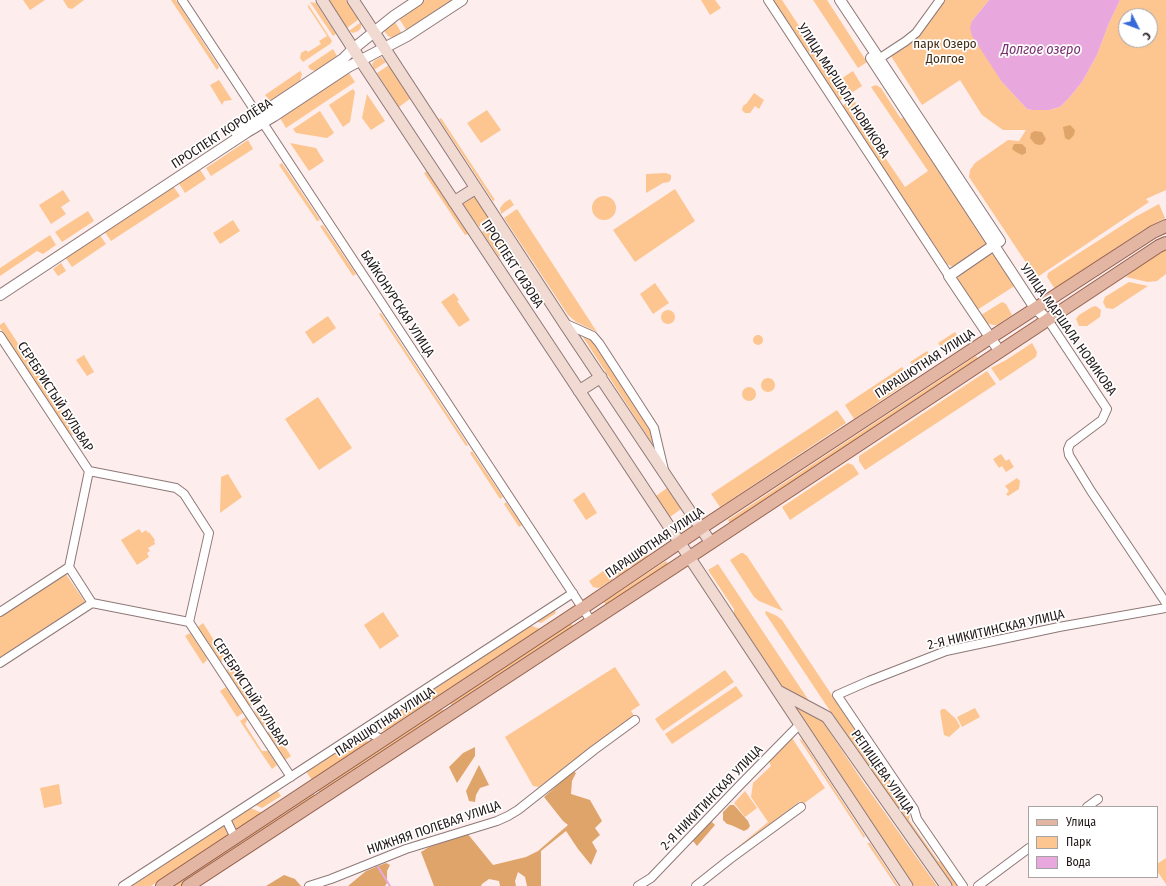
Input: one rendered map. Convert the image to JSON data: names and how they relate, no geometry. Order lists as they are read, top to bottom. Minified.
{"streets":{"main road":["ПРОСПЕКТ СИЗОВА","ПАРАШЮТНАЯ УЛИЦА","РЕПИЩЕВА УЛИЦА"],"street":["УЛИЦА МАРШАЛА НОВИКОВА","ПРОСПЕКТ КОРОЛЁВА","БАЙКОНУРСКАЯ УЛИЦА","СЕРЕБРИСТЫЙ БУЛЬВАР","2-Я НИКИТИНСКАЯ УЛИЦА","НИЖНЯЯ ПОЛЕВАЯ УЛИЦА"]},"crossings":[["УЛИЦА МАРШАЛА НОВИКОВА","ПАРАШЮТНАЯ УЛИЦА"],["ПРОСПЕКТ КОРОЛЁВА","ПРОСПЕКТ СИЗОВА"],["ПРОСПЕКТ КОРОЛЁВА","БАЙКОНУРСКАЯ УЛИЦА"],["ПРОСПЕКТ СИЗОВА","ПАРАШЮТНАЯ УЛИЦА"],["ПРОСПЕКТ СИЗОВА","РЕПИЩЕВА УЛИЦА"],["БАЙКОНУРСКАЯ УЛИЦА","ПАРАШЮТНАЯ УЛИЦА"],["ПАРАШЮТНАЯ УЛИЦА","РЕПИЩЕВА УЛИЦА"],["2-Я НИКИТИНСКАЯ УЛИЦА","РЕПИЩЕВА УЛИЦА"]],"water":["Долгое озеро"],"parks":["парк Озеро Долгое"],"legend":["Улица","Парк","Вода"],"north":"bottom right"}
